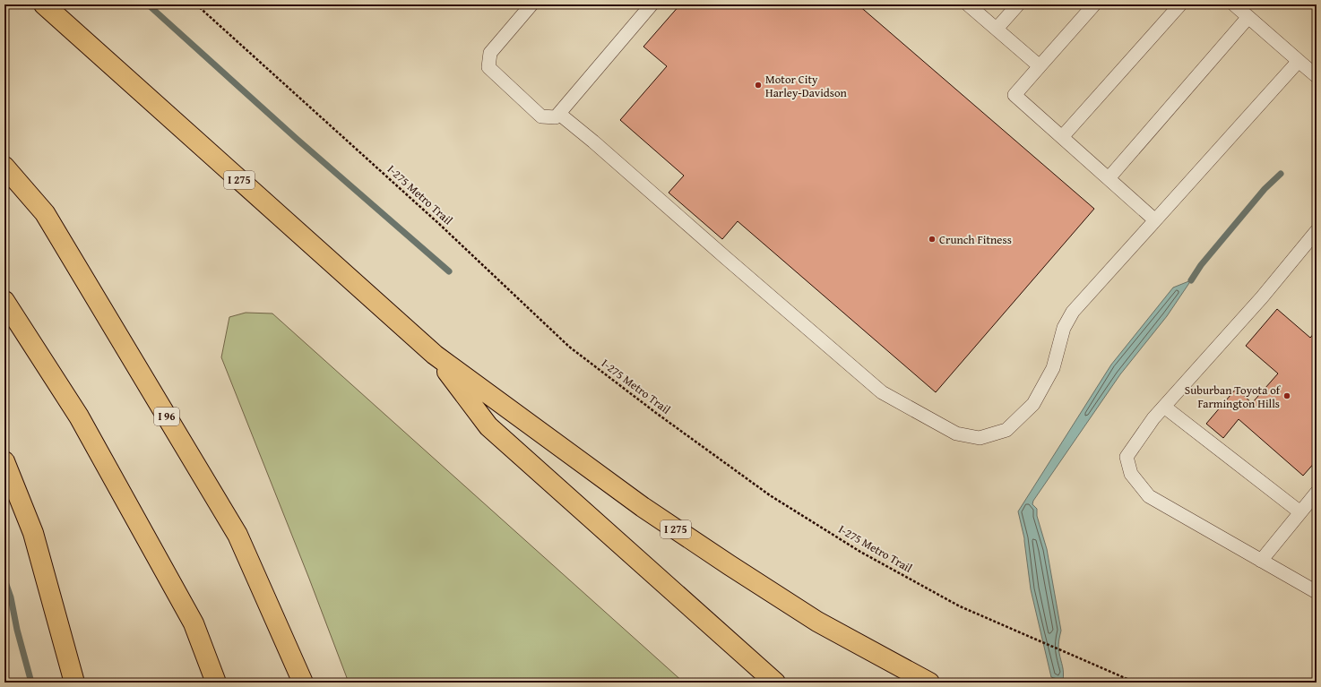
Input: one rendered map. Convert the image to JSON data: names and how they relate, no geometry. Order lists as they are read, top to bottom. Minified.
{"streets":{"highway":["I 275","I 96"],"path":["I-275 Metro Trail"]},"places":["Motor City Harley-Davidson","Crunch Fitness","Suburban Toyota of Farmington Hills"]}
